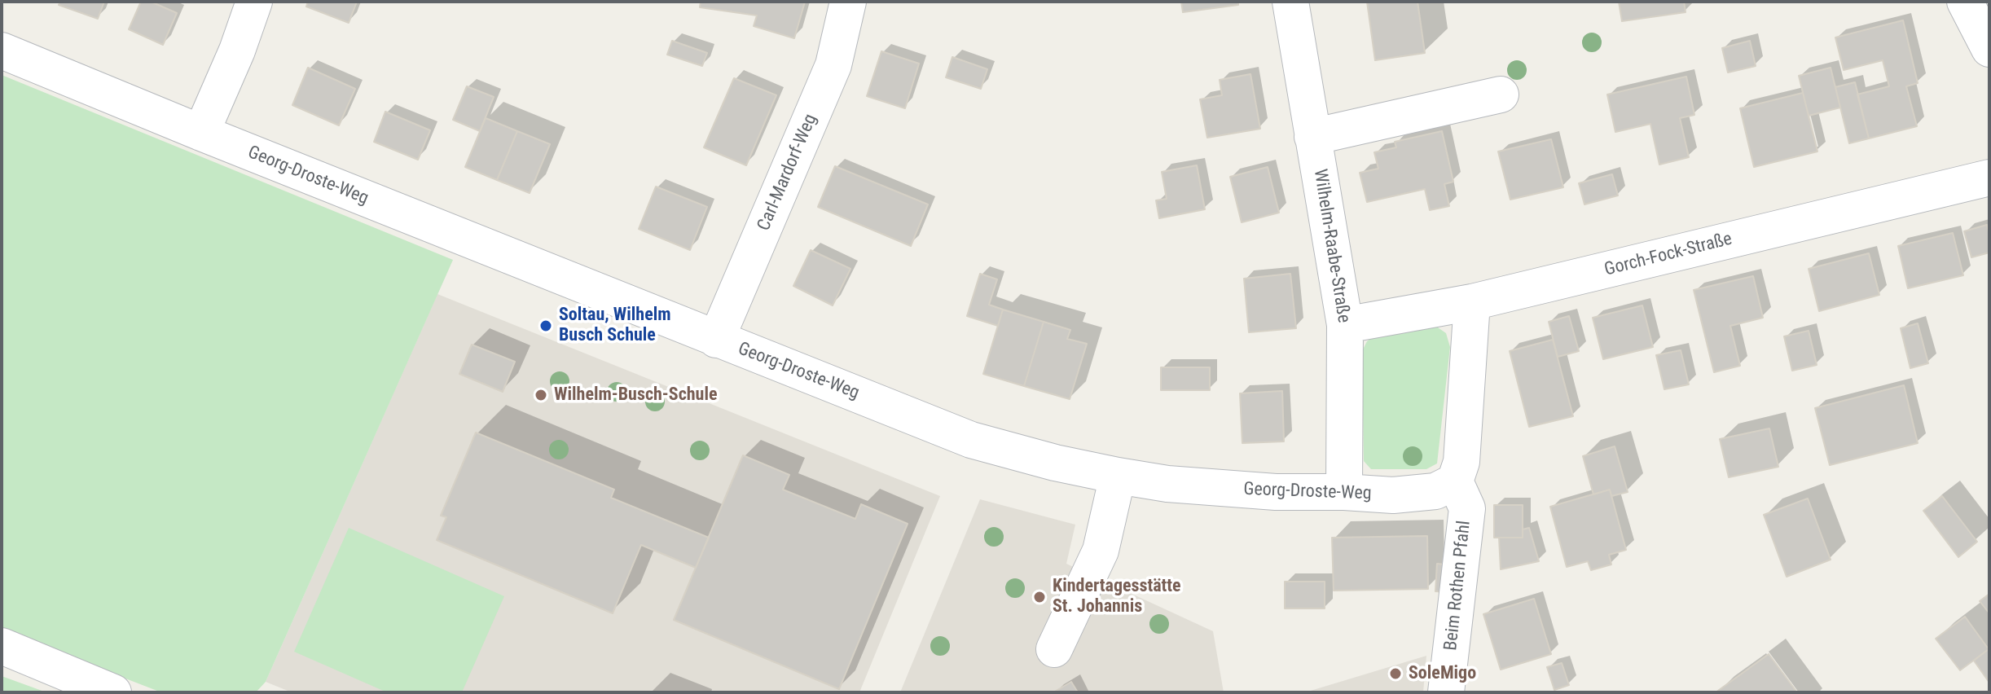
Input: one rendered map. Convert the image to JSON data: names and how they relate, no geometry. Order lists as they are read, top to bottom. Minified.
{"streets":{"street":["Carl-Mardorf-Weg","Georg-Droste-Weg","Wilhelm-Raabe-Straße","Gorch-Fock-Straße","Beim Rothen Pfahl"]},"crossings":[["Carl-Mardorf-Weg","Georg-Droste-Weg"],["Georg-Droste-Weg","Wilhelm-Raabe-Straße"],["Georg-Droste-Weg","Beim Rothen Pfahl"],["Wilhelm-Raabe-Straße","Gorch-Fock-Straße"]],"places":["Soltau, Wilhelm Busch Schule","Wilhelm-Busch-Schule","Kindertagesstätte St. Johannis","SoleMigo"]}
